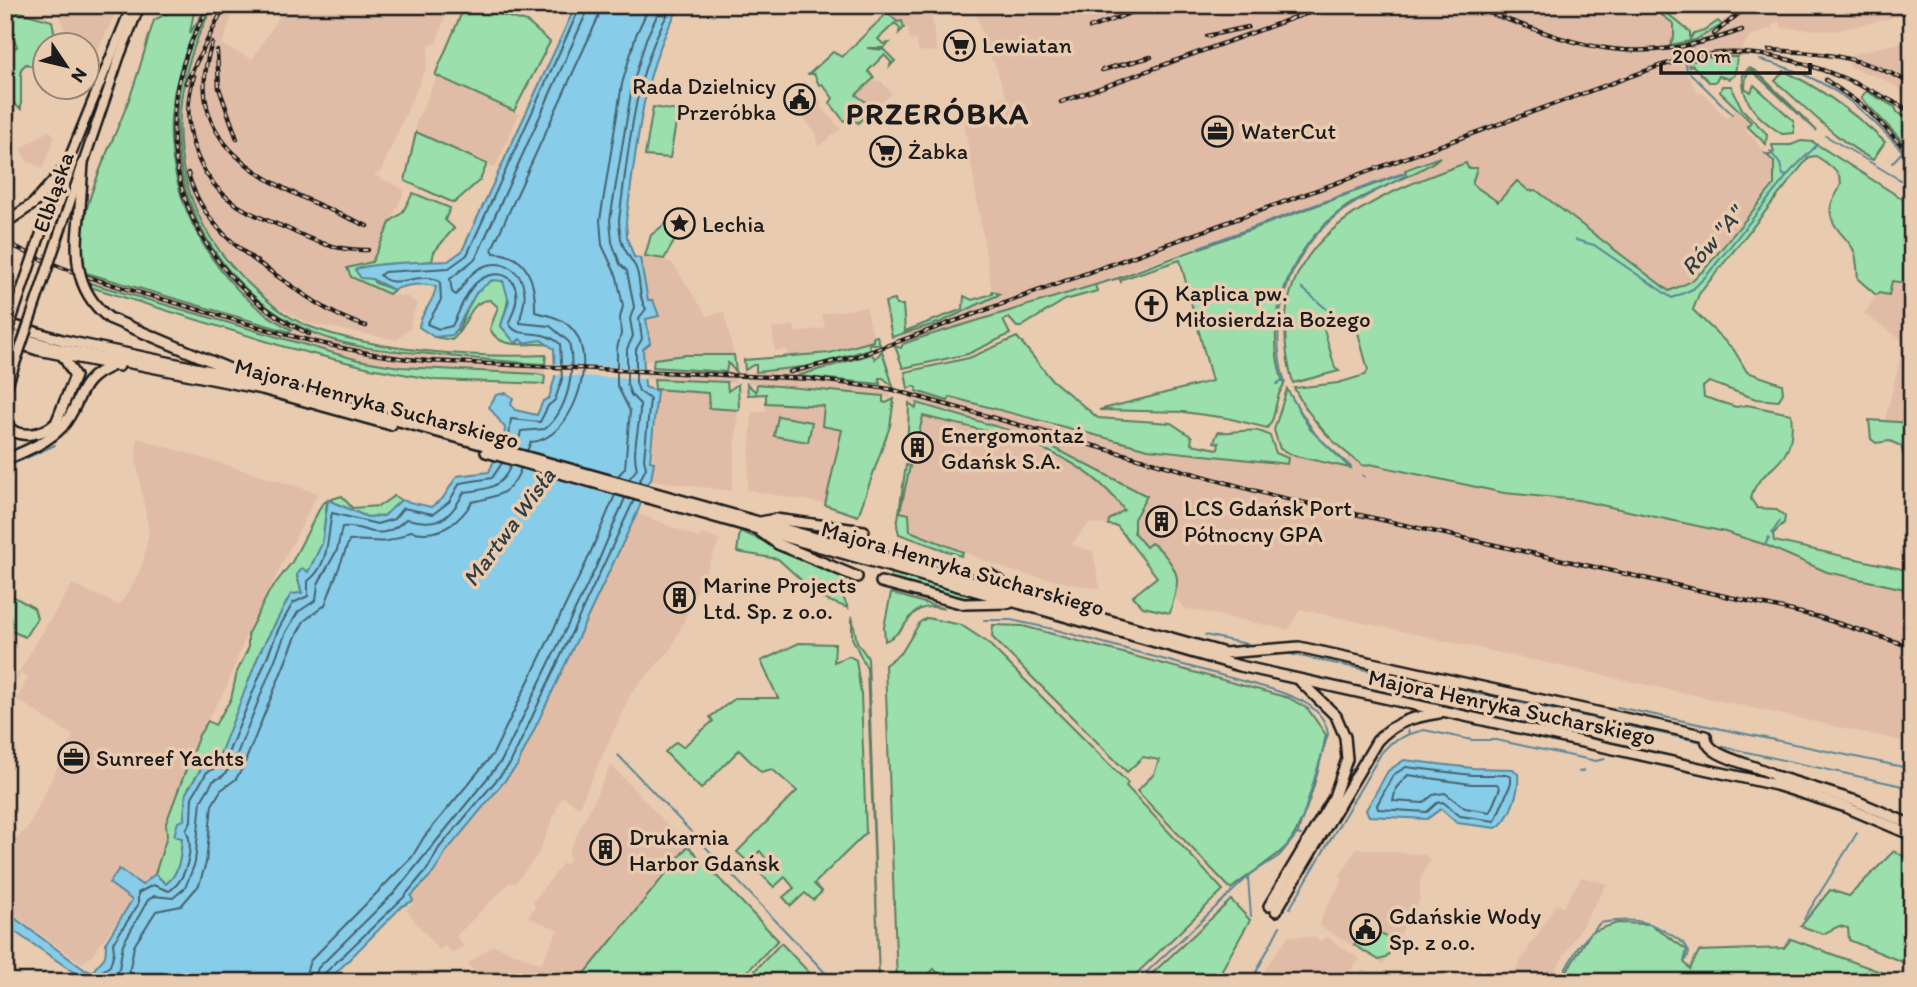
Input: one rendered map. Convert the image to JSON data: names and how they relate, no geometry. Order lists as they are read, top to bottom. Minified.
{"streets":{"highway":["Majora Henryka Sucharskiego"],"main road":["Elbląska"]},"districts":["PRZERÓBKA"],"water":["Rów \"A\"","Martwa Wisła"],"places":{"supermarket":["Lewiatan","Żabka"],"public building":["Rada Dzielnicy Przeróbka","Gdańskie Wody Sp. z o.o."],"office":["WaterCut","Sunreef Yachts"],"place":["Lechia"],"church":["Kaplica pw. Miłosierdzia Bożego"],"building":["Energomontaż Gdańsk S.A.","LCS Gdańsk Port Północny GPA","Marine Projects Ltd. Sp. z o.o.","Drukarnia Harbor Gdańsk"]},"scale_bar":"200 m","north":"bottom right"}
